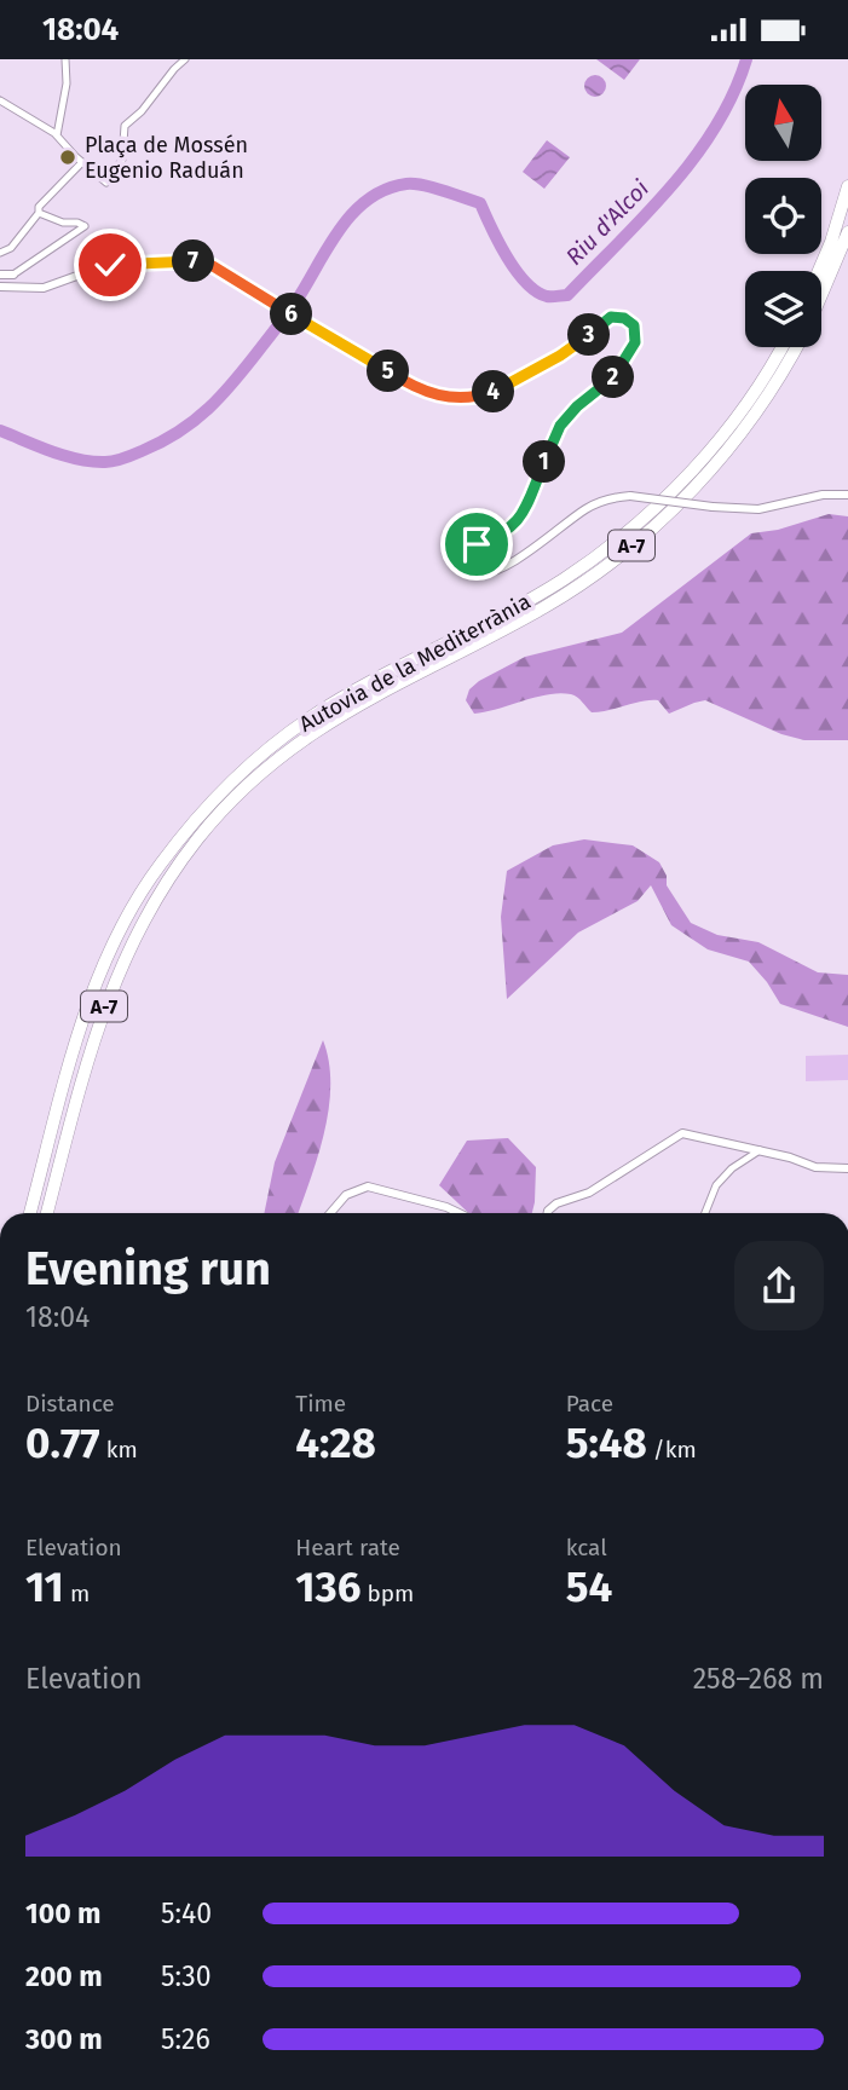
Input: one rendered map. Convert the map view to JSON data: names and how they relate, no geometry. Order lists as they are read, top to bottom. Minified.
{"streets":{"highway":["A-7","Autovia de la Mediterrània"]},"water":["Riu d'Alcoi"],"places":["Plaça de Mossén Eugenio Raduán"],"north":"top","page":{"status":"18:04","pins":["7","6","3","5","2","4","1"],"heading":["Evening run","18:04"],"stats":[["Distance","0.77 km"],["Time","4:28"],["Pace","5:48 /km"],["Elevation","11 m"],["Heart rate","136 bpm"],["kcal","54"]],"chart":["Elevation","258–268 m"],"list":[{"name":"100 m","note":"5:40"},{"name":"200 m","note":"5:30"},{"name":"300 m","note":"5:26"}]}}
